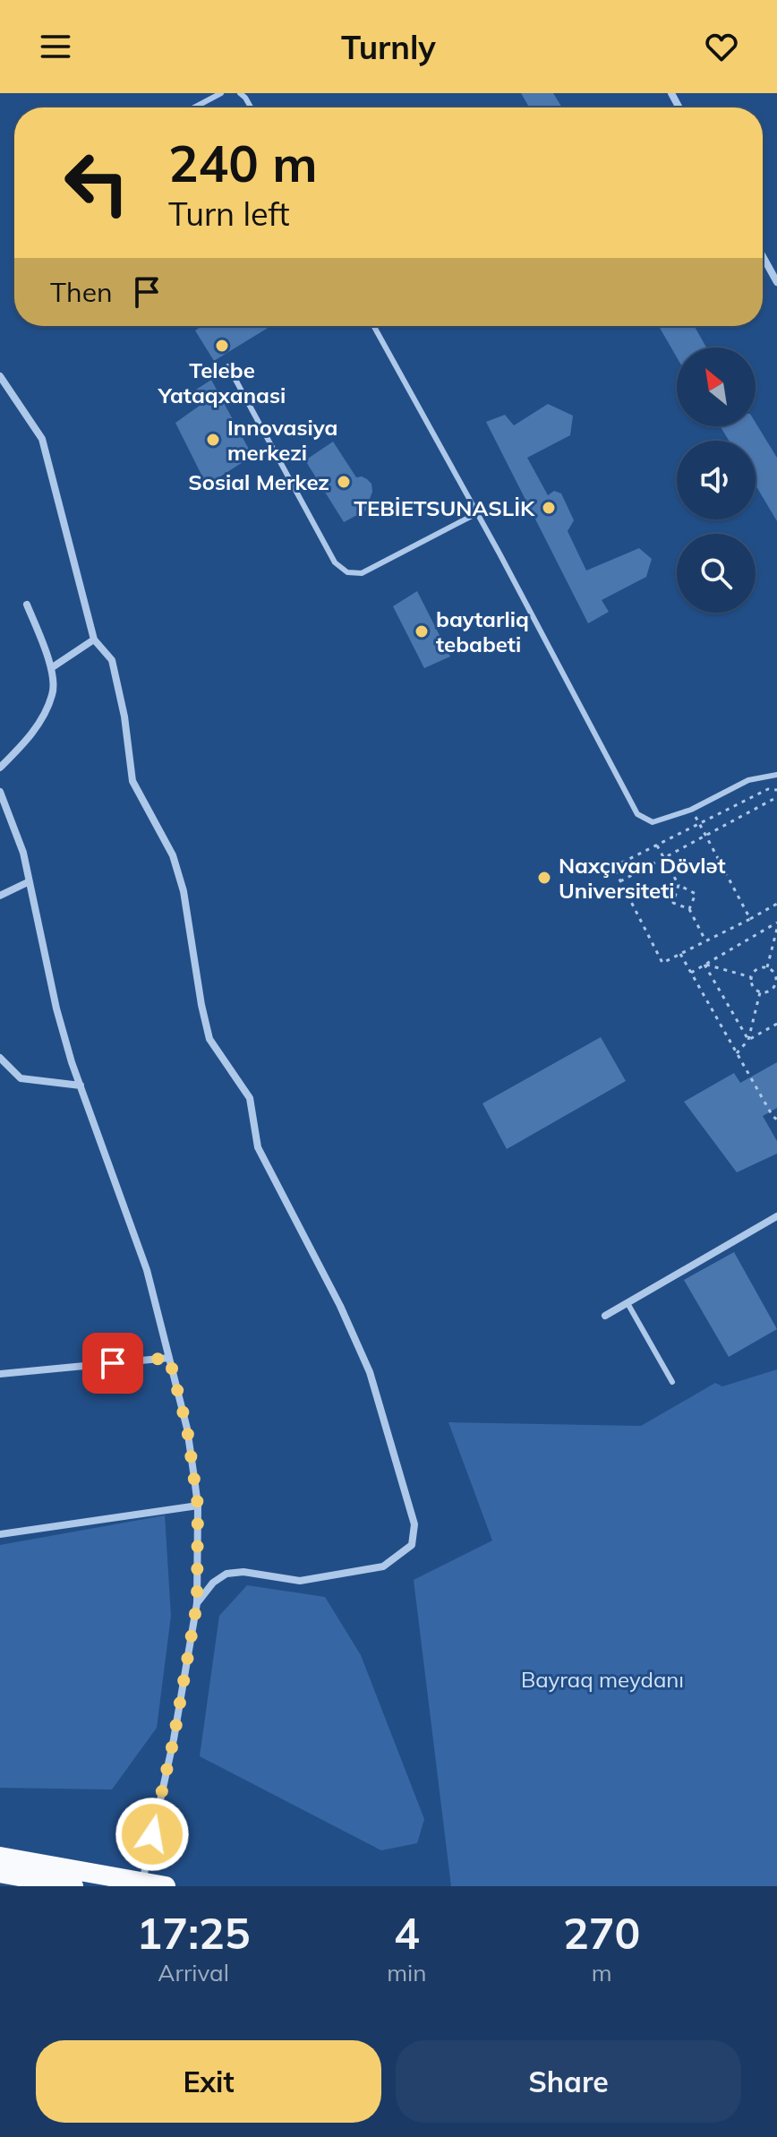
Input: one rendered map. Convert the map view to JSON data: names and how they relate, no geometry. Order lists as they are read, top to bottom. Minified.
{"parks":["Bayraq meydanı"],"places":["Telebe Yataqxanasi","Innovasiya merkezi","Sosial Merkez","TEBİETSUNASLİK","baytarliq tebabeti","Naxçıvan Dövlət Universiteti"],"north":"top left","page":{"header":"Turnly","turn":["240 m","Turn left"],"then":"Then","eta":["17:25","Arrival","4","min","270","m"],"buttons":["Exit","Share"]}}
